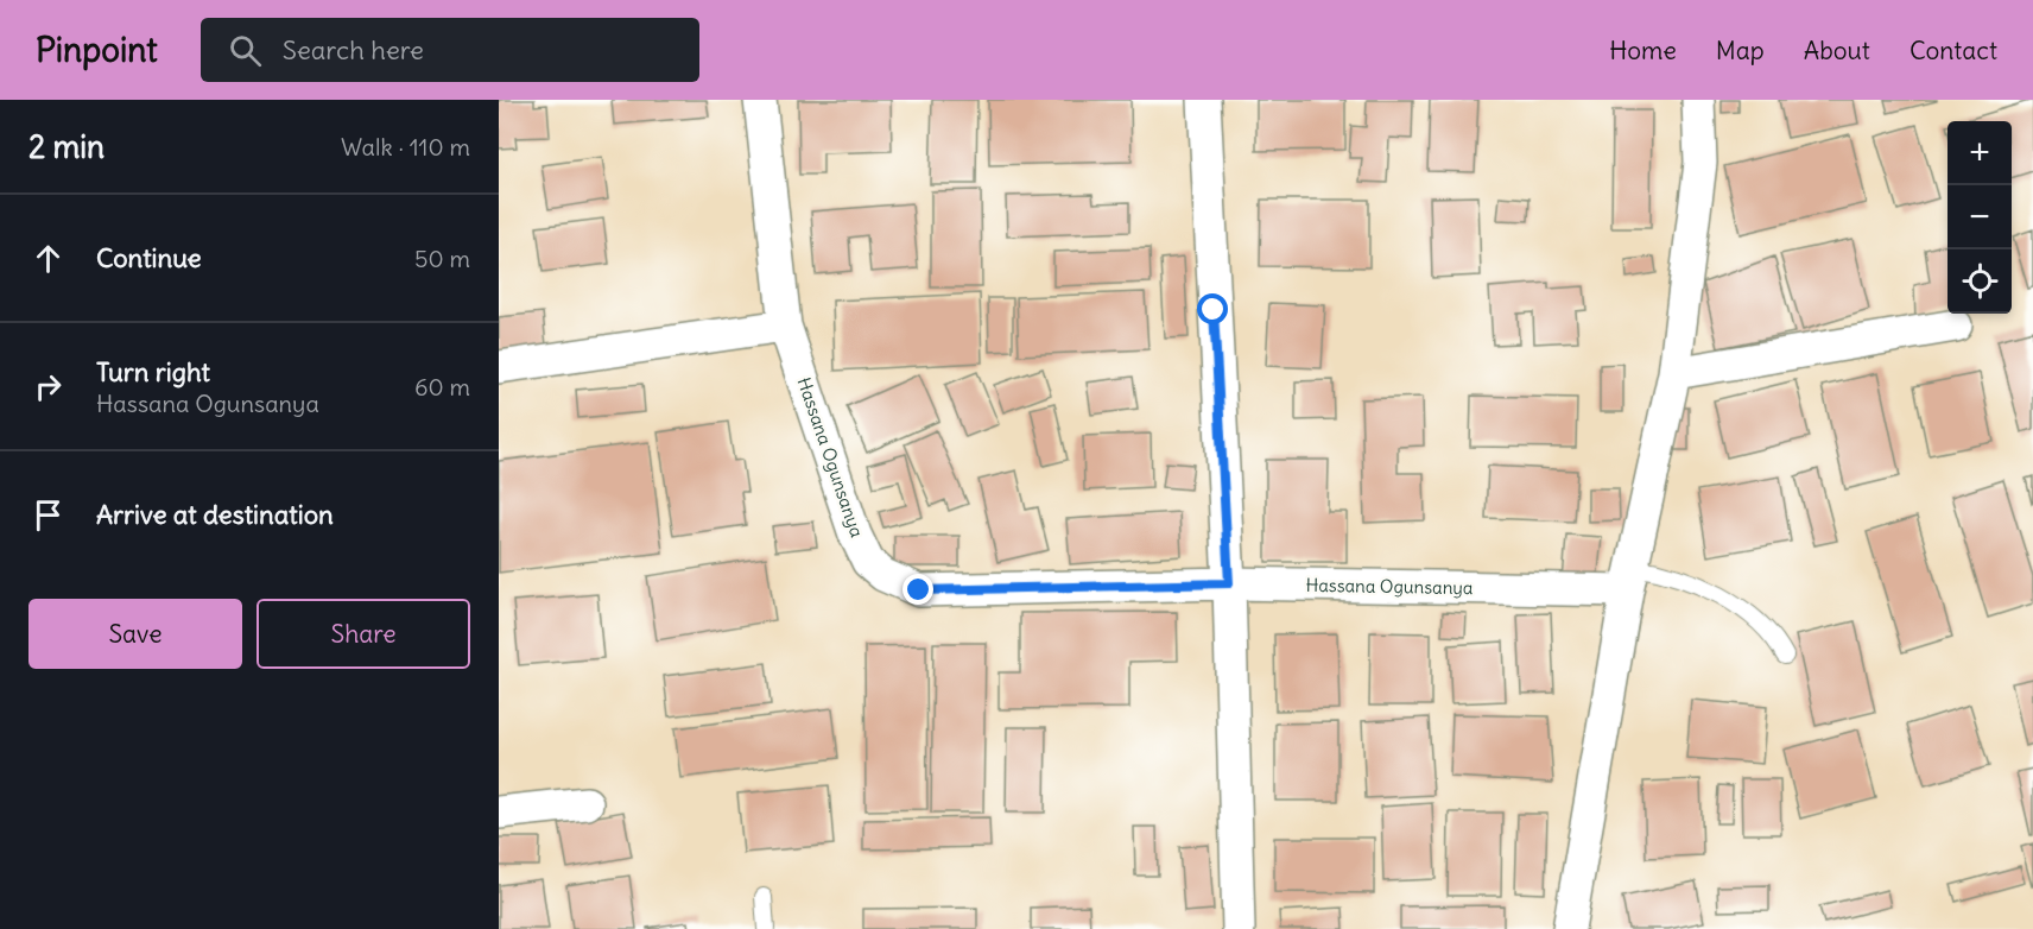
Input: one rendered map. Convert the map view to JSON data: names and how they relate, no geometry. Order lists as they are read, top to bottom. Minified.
{"streets":{"street":["Hassana Ogunsanya"]},"page":{"header":"Pinpoint","search":"Search here","nav":["Home","Map","About","Contact"],"heading":["2 min","Walk · 110 m"],"map_buttons":["+","−"],"list":[["Continue","50 m"],["Turn right","Hassana Ogunsanya","60 m"],"Arrive at destination"],"buttons":["Save","Share"]}}
